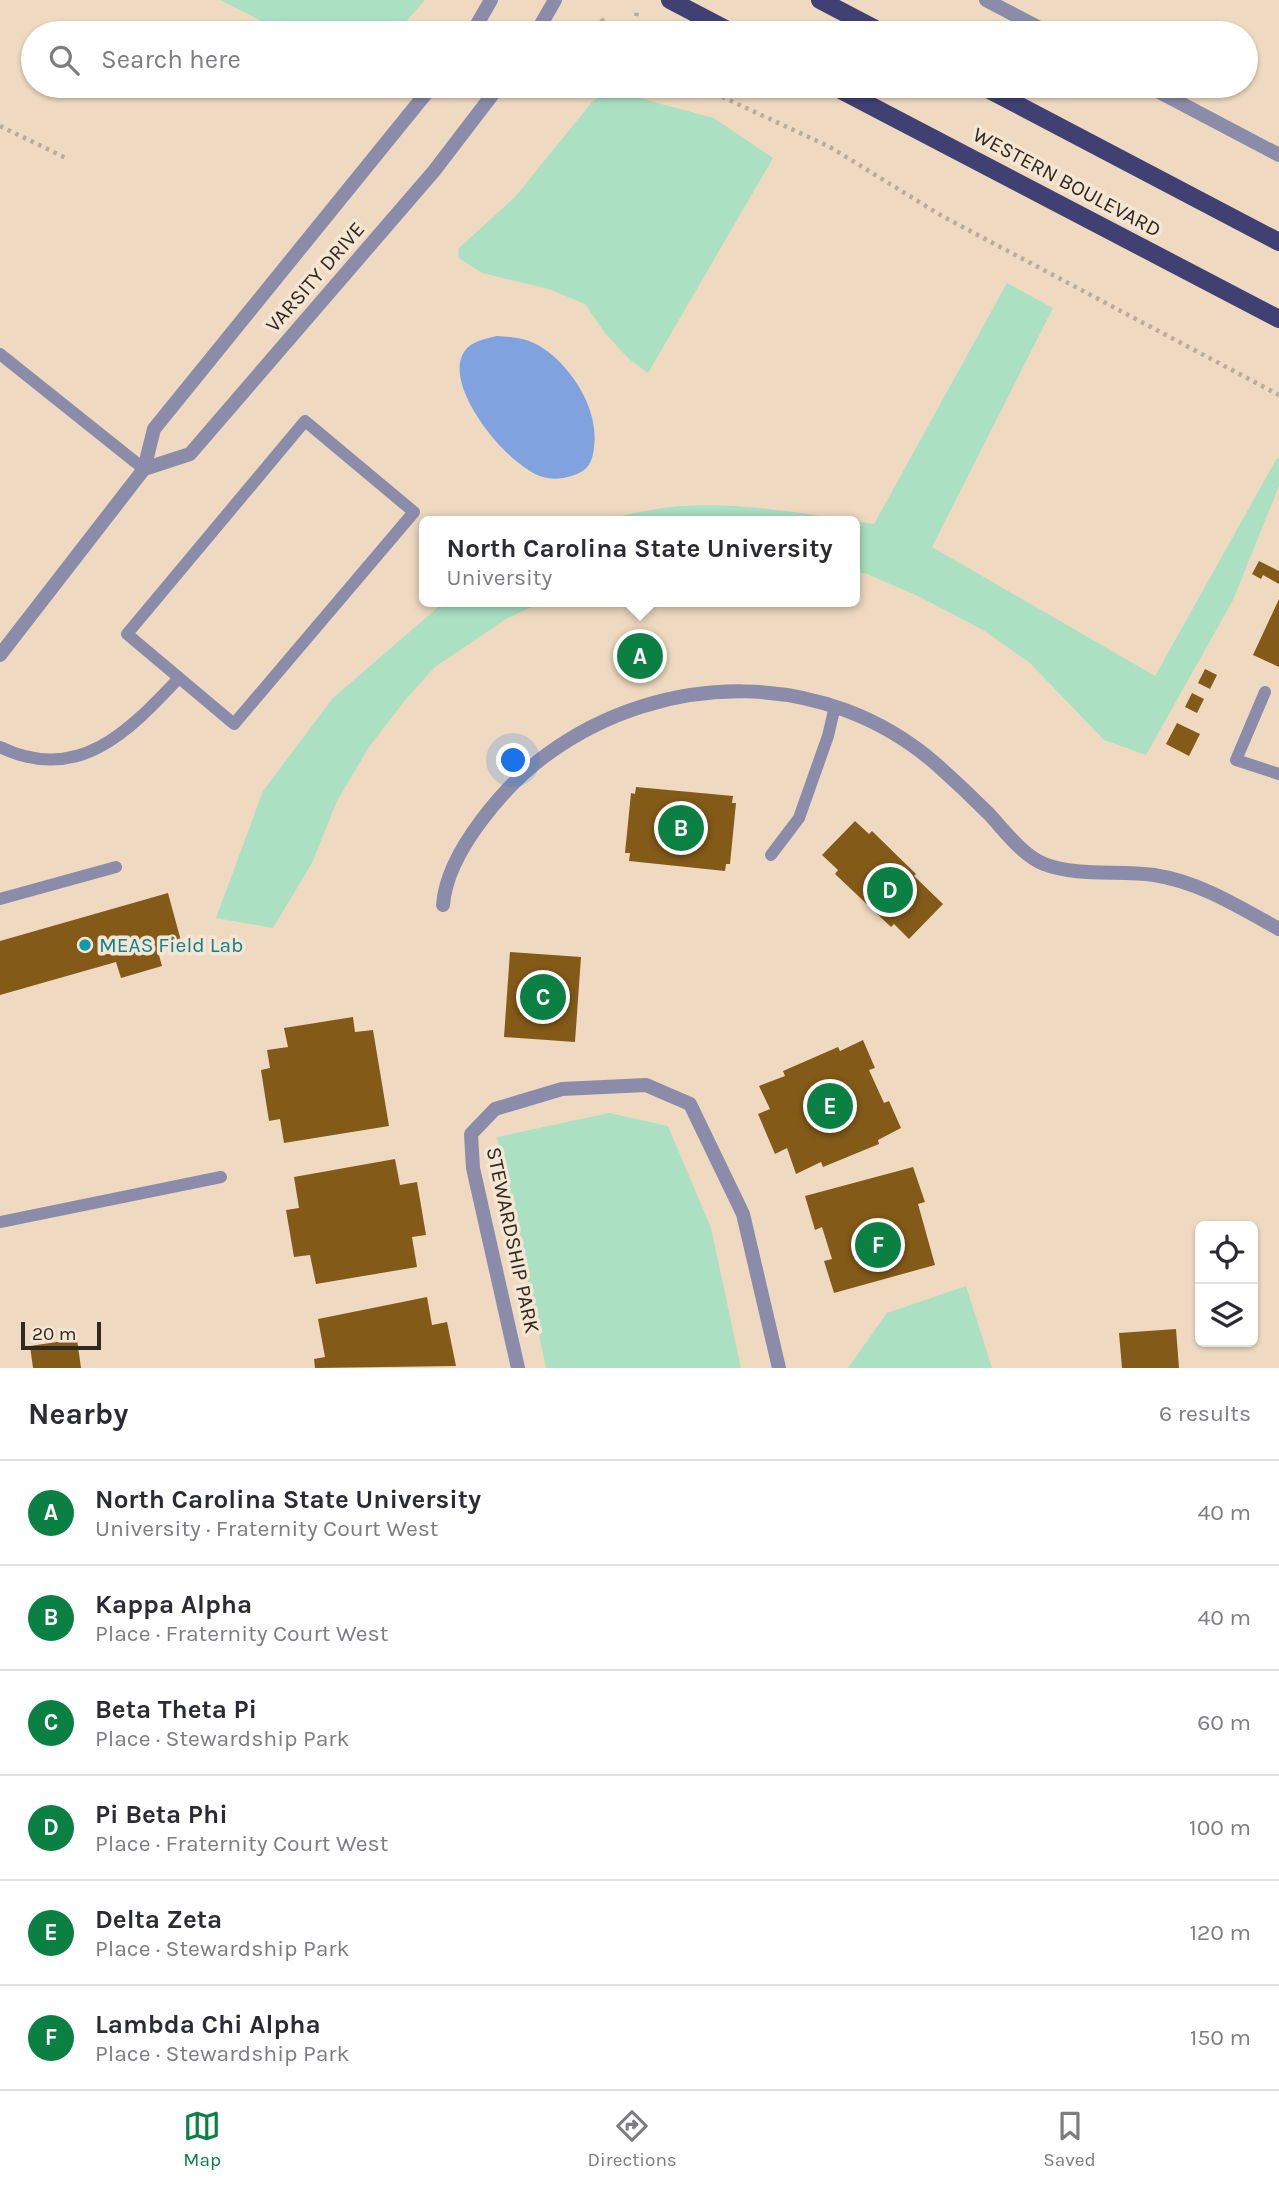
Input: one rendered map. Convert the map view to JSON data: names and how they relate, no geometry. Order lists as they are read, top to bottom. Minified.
{"streets":{"main road":["WESTERN BOULEVARD"],"street":["VARSITY DRIVE","STEWARDSHIP PARK"]},"places":["MEAS Field Lab"],"scale_bar":"20 m","page":{"search":"Search here","popup":["North Carolina State University","University"],"pins":["A","B","D","C","E","F"],"scale":"20 m","heading":["Nearby","6 results"],"list":[{"mark":"A","name":"North Carolina State University","note":"University · Fraternity Court West","value":"40 m"},{"mark":"B","name":"Kappa Alpha","note":"Place · Fraternity Court West","value":"40 m"},{"mark":"C","name":"Beta Theta Pi","note":"Place · Stewardship Park","value":"60 m"},{"mark":"D","name":"Pi Beta Phi","note":"Place · Fraternity Court West","value":"100 m"},{"mark":"E","name":"Delta Zeta","note":"Place · Stewardship Park","value":"120 m"},{"mark":"F","name":"Lambda Chi Alpha","note":"Place · Stewardship Park","value":"150 m"}],"nav":["Map","Directions","Saved"]}}
